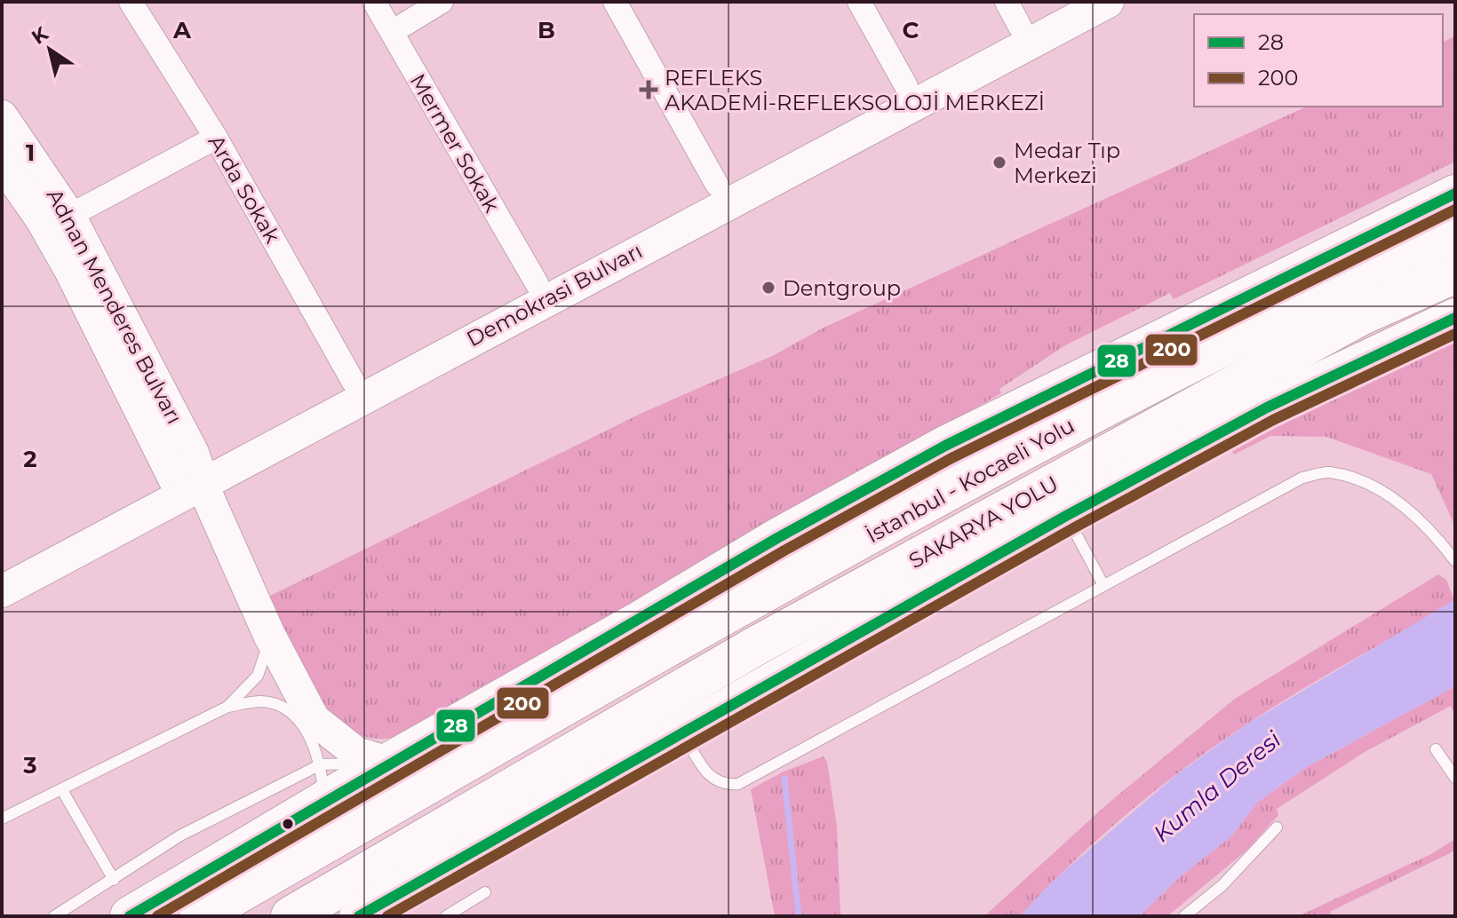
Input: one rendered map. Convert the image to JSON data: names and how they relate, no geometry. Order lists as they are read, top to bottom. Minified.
{"streets":{"highway":["İstanbul - Kocaeli Yolu","SAKARYA YOLU"],"main road":["Demokrasi Bulvarı","Adnan Menderes Bulvarı"],"street":["Mermer Sokak","Arda Sokak"]},"crossings":[["Mermer Sokak","Demokrasi Bulvarı"],["Arda Sokak","Demokrasi Bulvarı"],["Demokrasi Bulvarı","Adnan Menderes Bulvarı"]],"water":["Kumla Deresi"],"places":{"health":["REFLEKS AKADEMİ-REFLEKSOLOJİ MERKEZİ"],"other":["Medar Tıp Merkezi","Dentgroup"]},"lines":["transit line 28","transit line 200"],"legend":["28","200"],"north":"top left","grid":{"columns":["A","B","C"],"rows":["1","2","3"]}}
